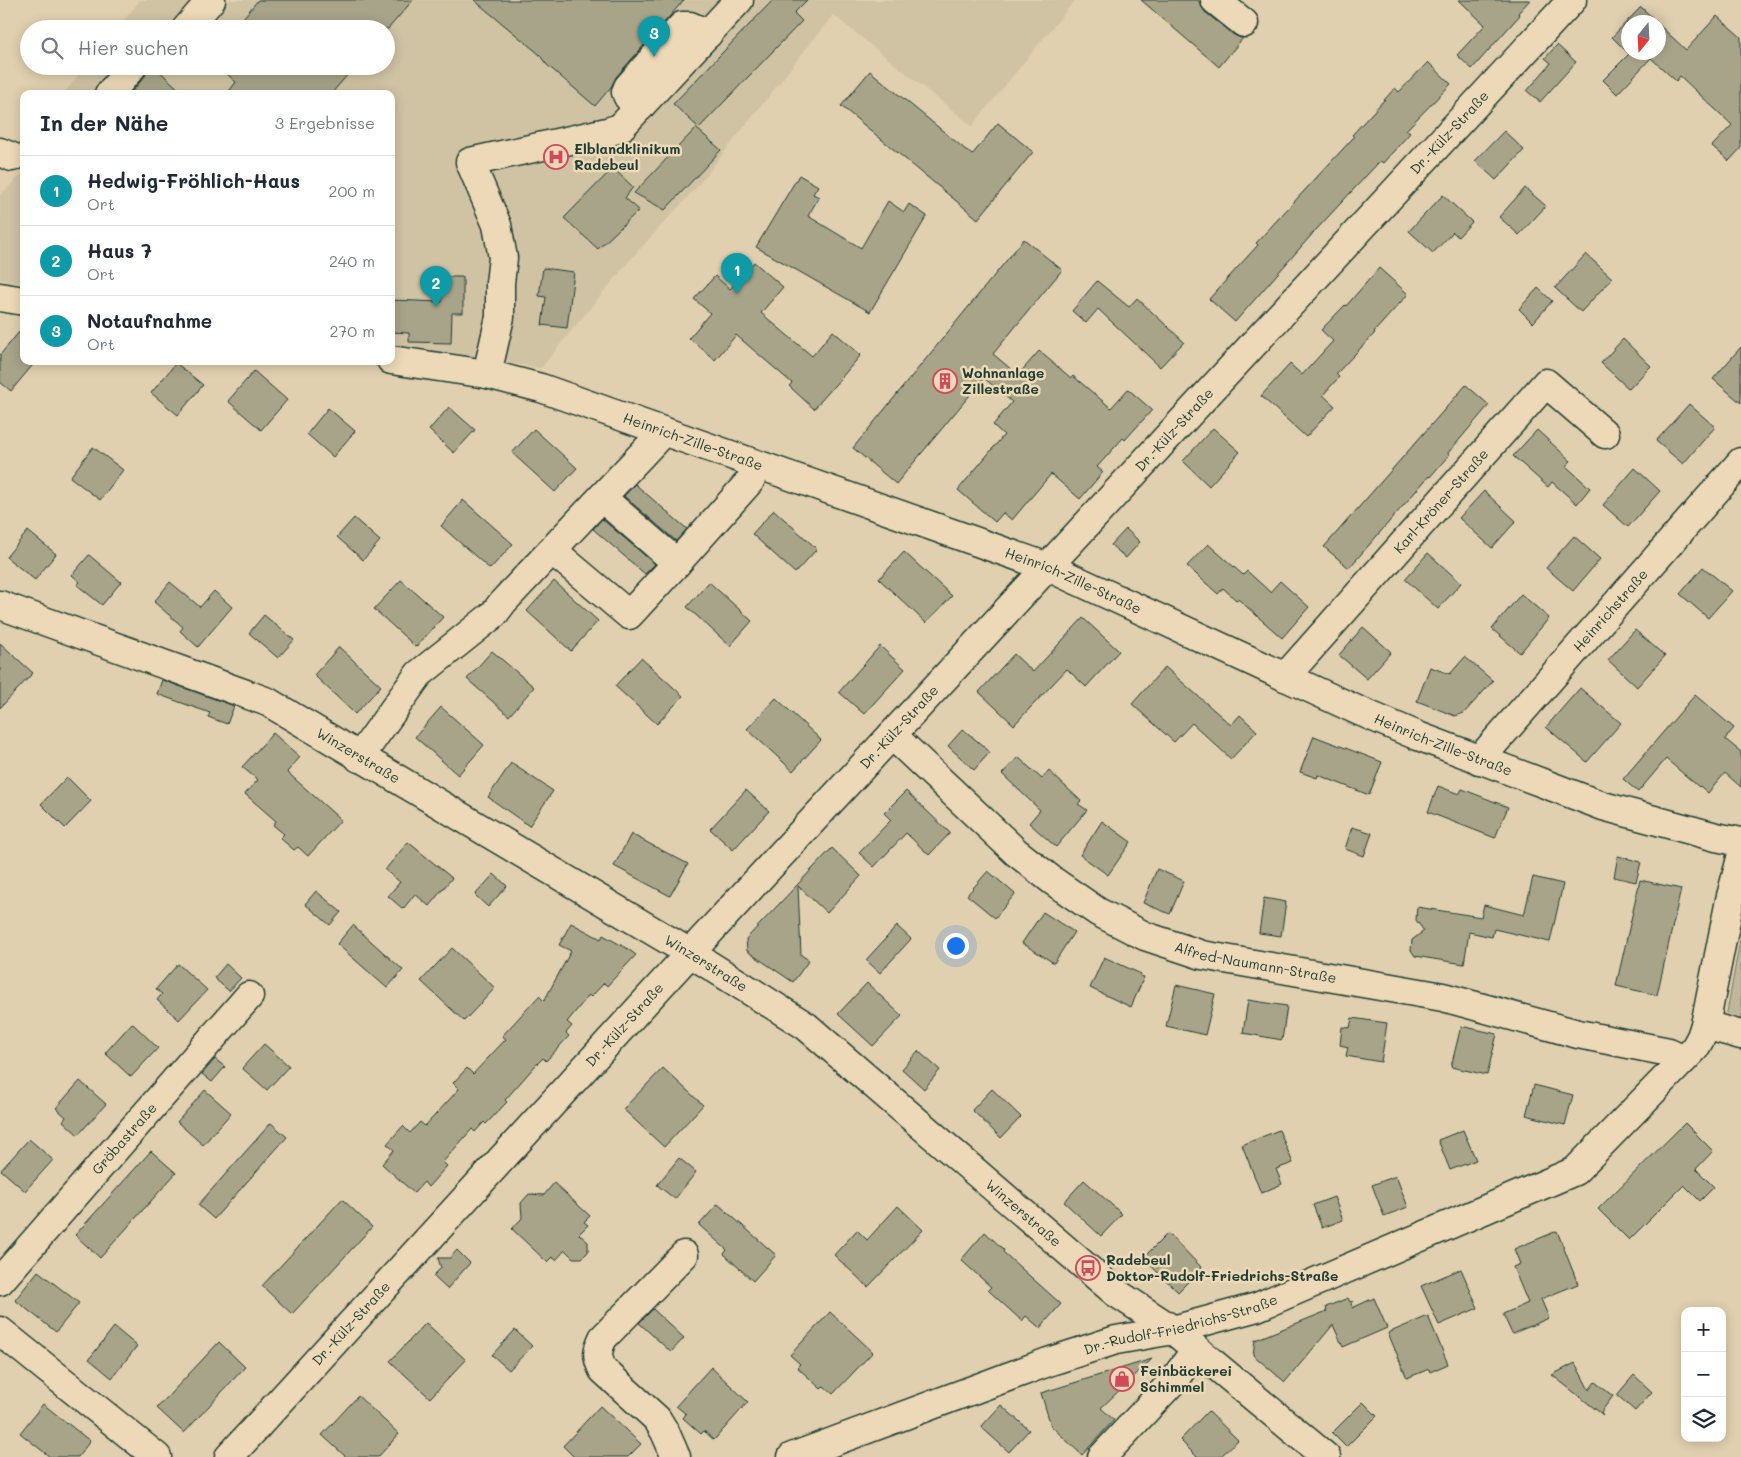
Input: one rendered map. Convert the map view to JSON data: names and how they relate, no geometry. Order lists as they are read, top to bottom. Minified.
{"streets":{"street":["Dr.-Külz-Straße","Heinrich-Zille-Straße","Karl-Kröner-Straße","Heinrichstraße","Winzerstraße","Alfred-Naumann-Straße","Gröbastraße","Dr.-Rudolf-Friedrichs-Straße"]},"crossings":[["Dr.-Külz-Straße","Heinrich-Zille-Straße"],["Dr.-Külz-Straße","Winzerstraße"],["Dr.-Külz-Straße","Alfred-Naumann-Straße"],["Heinrich-Zille-Straße","Karl-Kröner-Straße"],["Heinrich-Zille-Straße","Heinrichstraße"],["Winzerstraße","Dr.-Rudolf-Friedrichs-Straße"],["Alfred-Naumann-Straße","Dr.-Rudolf-Friedrichs-Straße"]],"places":{"hospital":["Elblandklinikum Radebeul"],"building":["Wohnanlage Zillestraße"],"bus stop":["Radebeul Doktor-Rudolf-Friedrichs-Straße"],"shop":["Feinbäckerei Schimmel"]},"north":"bottom","page":{"pins":["3","1","2"],"search":"Hier suchen","heading":["In der Nähe","3 Ergebnisse"],"list":[{"mark":"1","name":"Hedwig-Fröhlich-Haus","note":"Ort","value":"200 m"},{"mark":"2","name":"Haus 7","note":"Ort","value":"240 m"},{"mark":"3","name":"Notaufnahme","note":"Ort","value":"270 m"}],"map_buttons":["+","−"]}}
